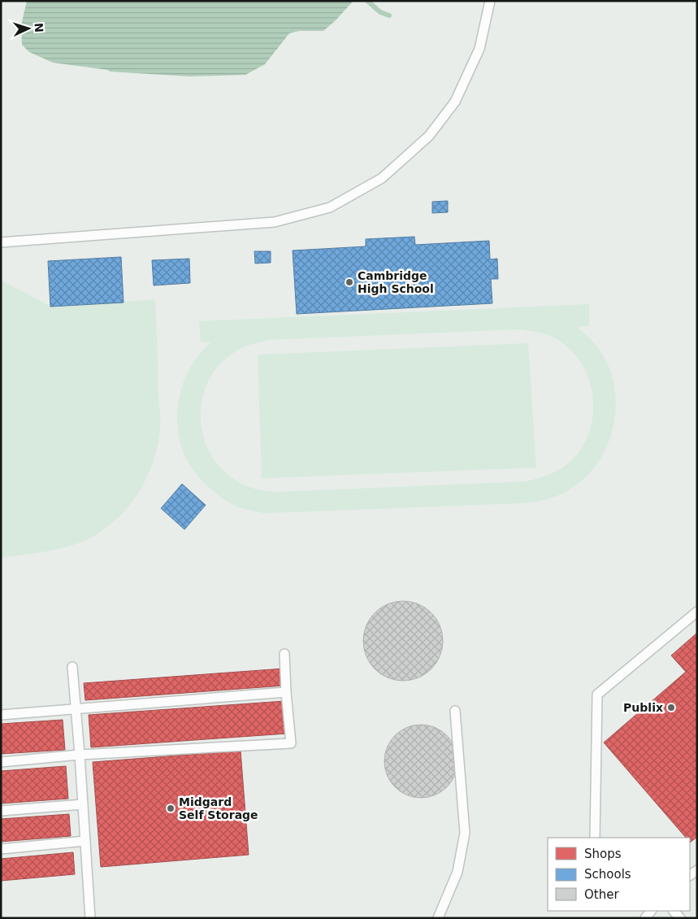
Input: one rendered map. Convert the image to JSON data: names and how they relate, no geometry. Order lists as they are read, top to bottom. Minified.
{"places":["Cambridge High School","Publix","Midgard Self Storage"],"legend":["Shops","Schools","Other"],"north":"right"}
